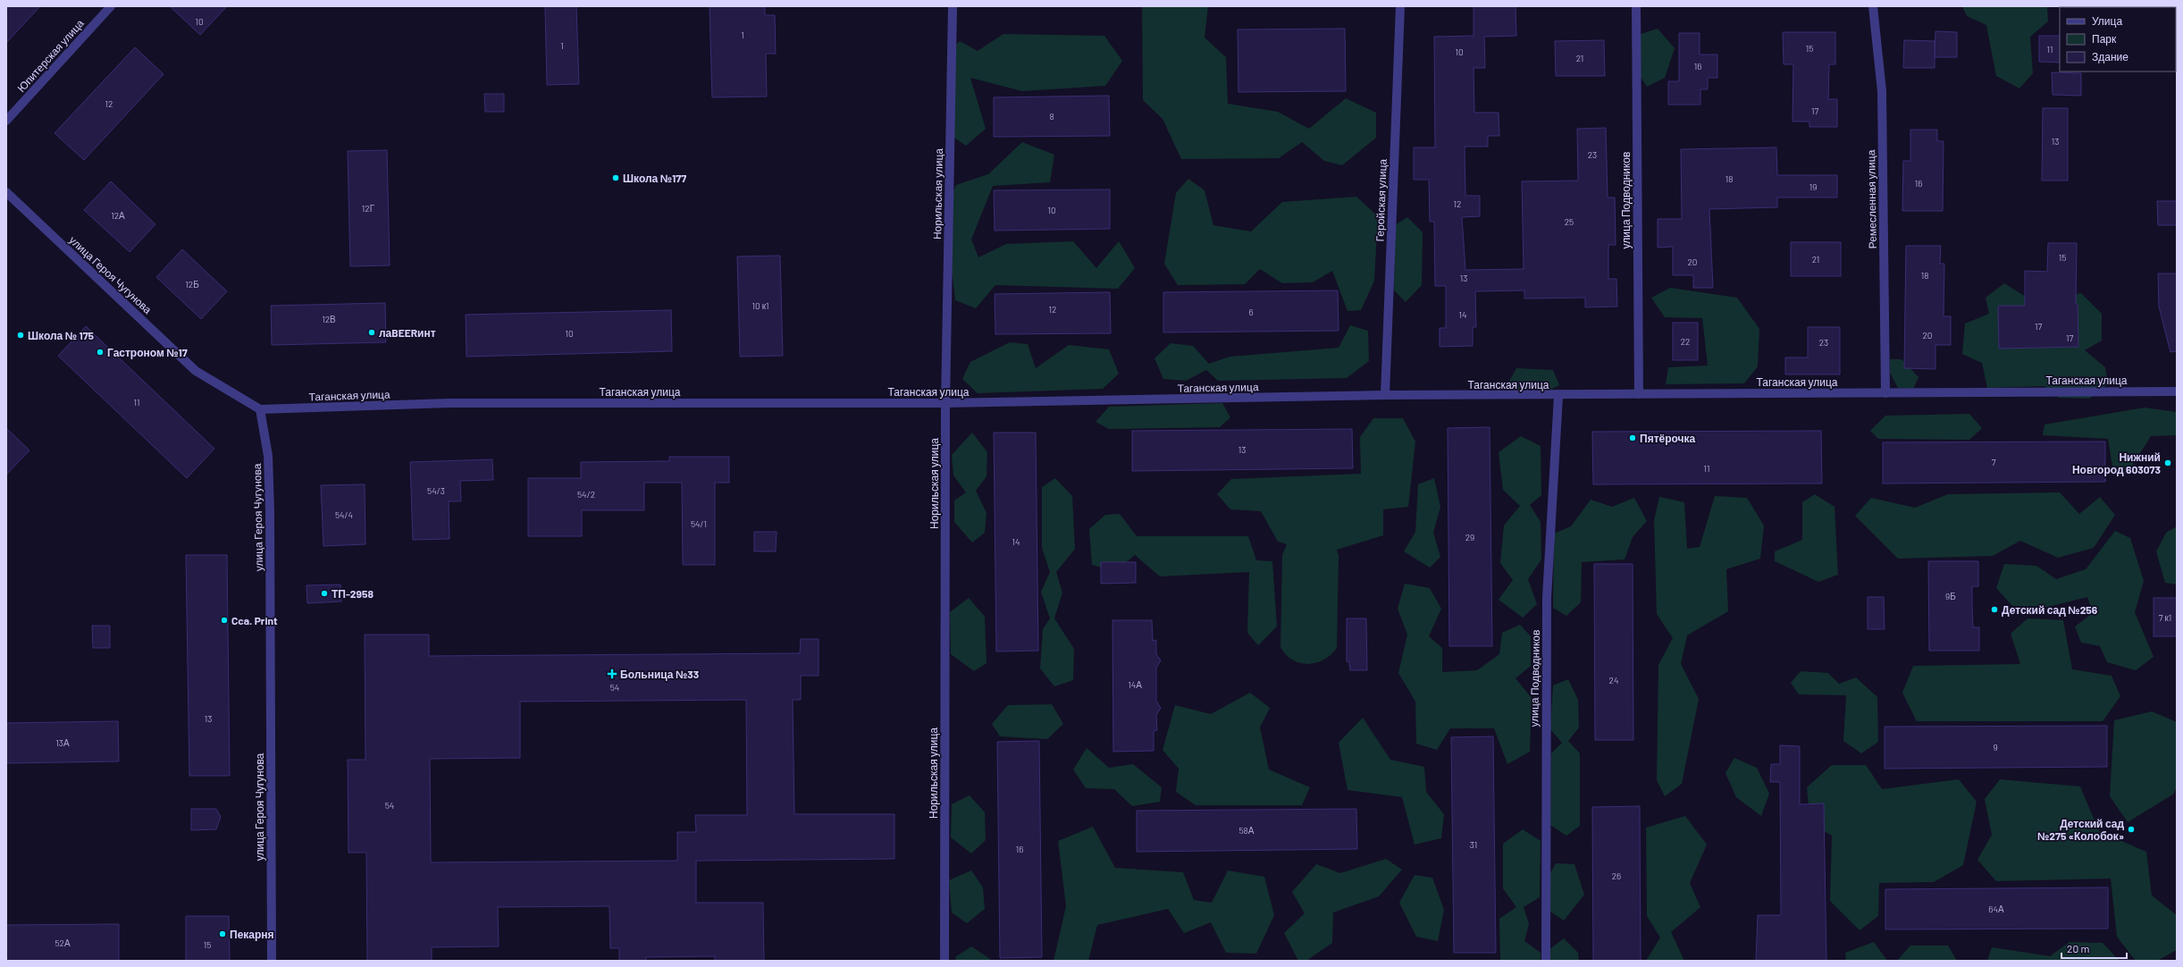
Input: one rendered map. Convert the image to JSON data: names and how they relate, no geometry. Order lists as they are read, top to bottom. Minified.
{"streets":{"street":["Юпитерская улица","Норильская улица","Ремесленная улица","Геройская улица","улица Подводников","улица Героя Чугунова","Таганская улица"]},"crossings":[["Норильская улица","Таганская улица"],["Ремесленная улица","Таганская улица"],["Геройская улица","Таганская улица"],["улица Подводников","Таганская улица"],["улица Героя Чугунова","Таганская улица"]],"places":{"other":["Школа №177","лаBEERинт","Школа № 175","Гастроном №17","Пятёрочка","Нижний Новгород 603073","ТП-2958","Детский сад №256","Cca. Print","Детский сад №275 «Колобок»","Пекарня"],"health":["Больница №33"]},"house_numbers":["10","1","1","15","11","10","21","16","12","17","8","13","23","18","16","19","12","12Г","10","12А","25","15","21","20","18","13","12Б","10 к1","12","6","14","12В","17","10","20","17","22","23","11","13","7","11","54/3","54/2","54/4","54/1","29","14","9Б","7 к1","24","14А","54","13","13А","9","54","58А","31","16","26","64А","52А","15"],"legend":["Улица","Парк","Здание"],"scale_bar":"20 m"}
